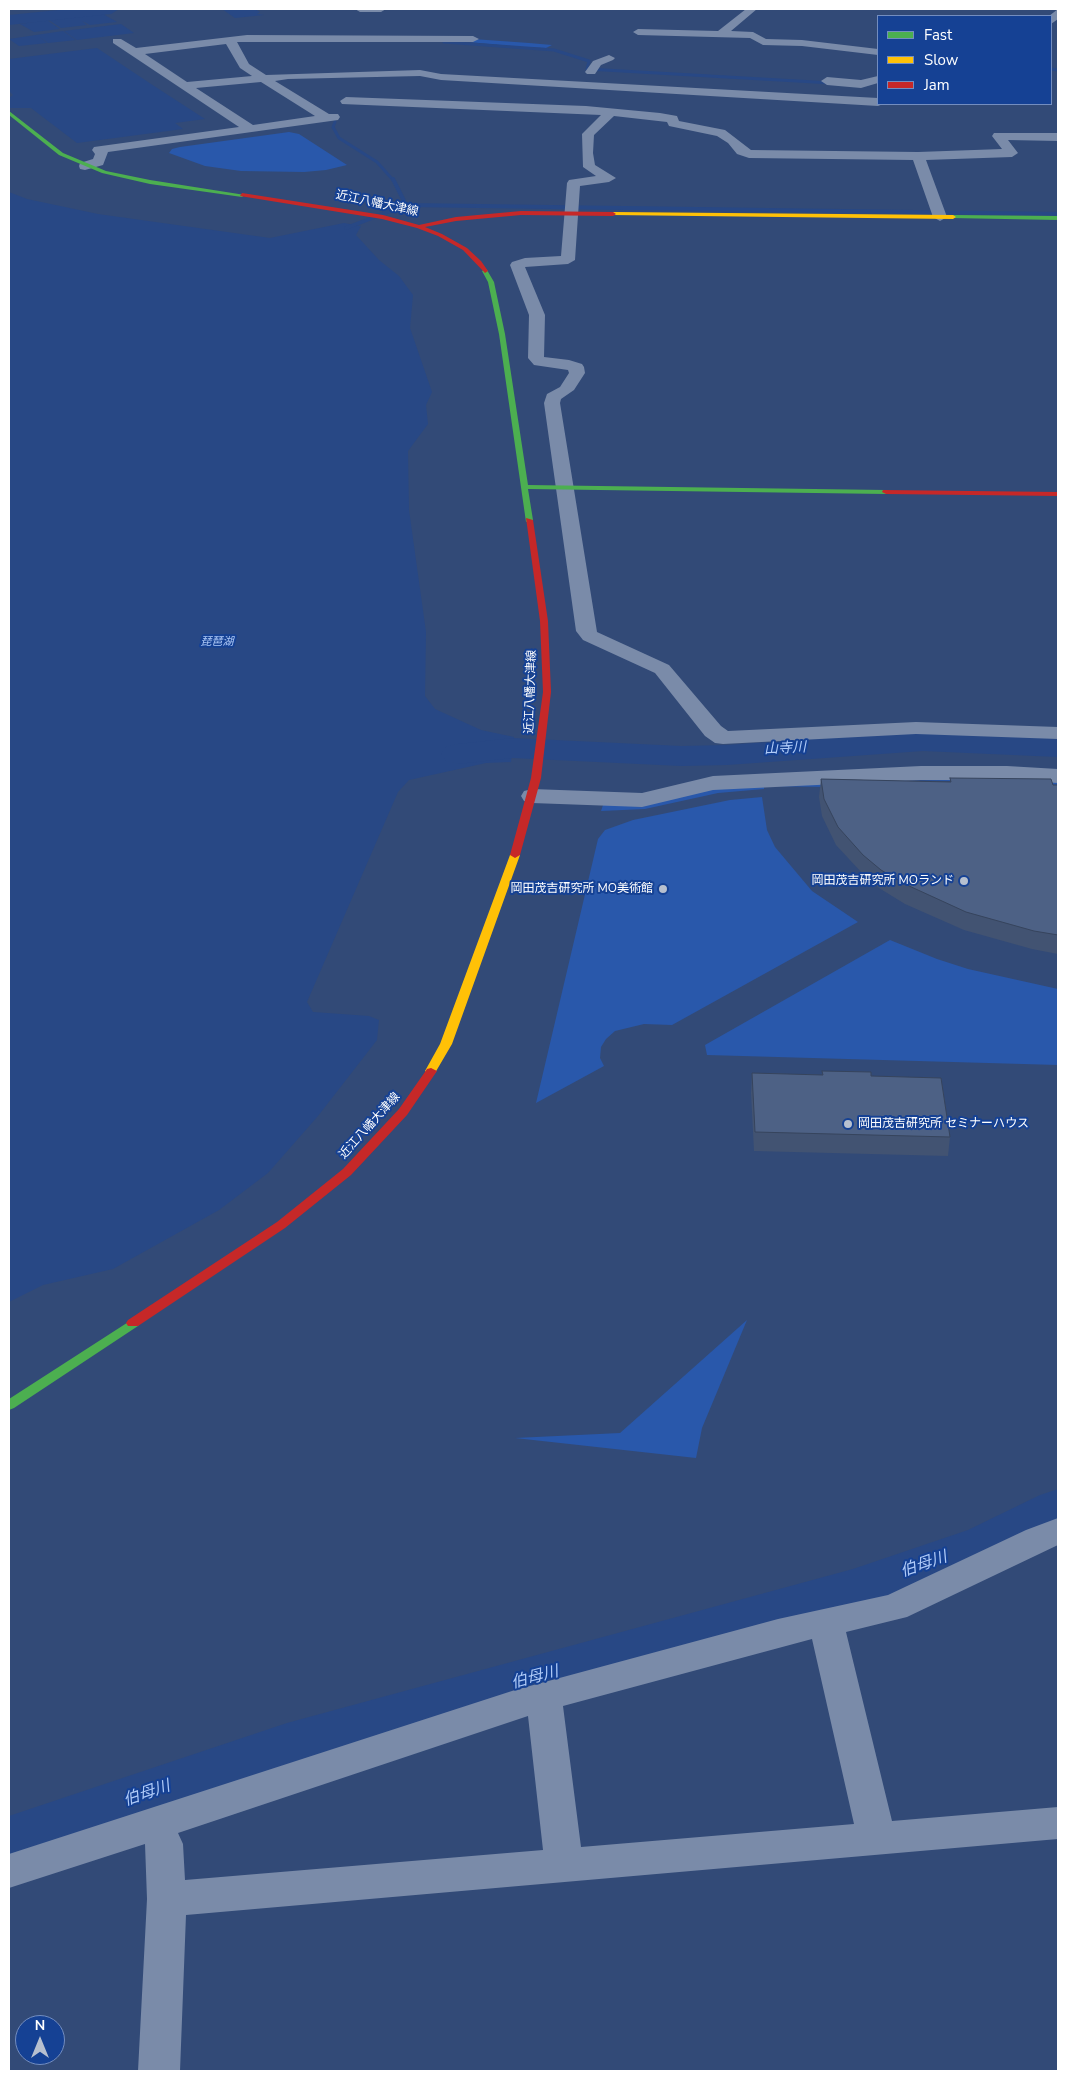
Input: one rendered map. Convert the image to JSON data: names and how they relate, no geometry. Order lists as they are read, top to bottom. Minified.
{"streets":{"main road":["近江八幡大津線"]},"water":["琵琶湖","山寺川","伯母川"],"places":["岡田茂吉研究所 MOランド","岡田茂吉研究所 MO美術館","岡田茂吉研究所 セミナーハウス"],"legend":["Fast","Slow","Jam"],"north":"top"}
